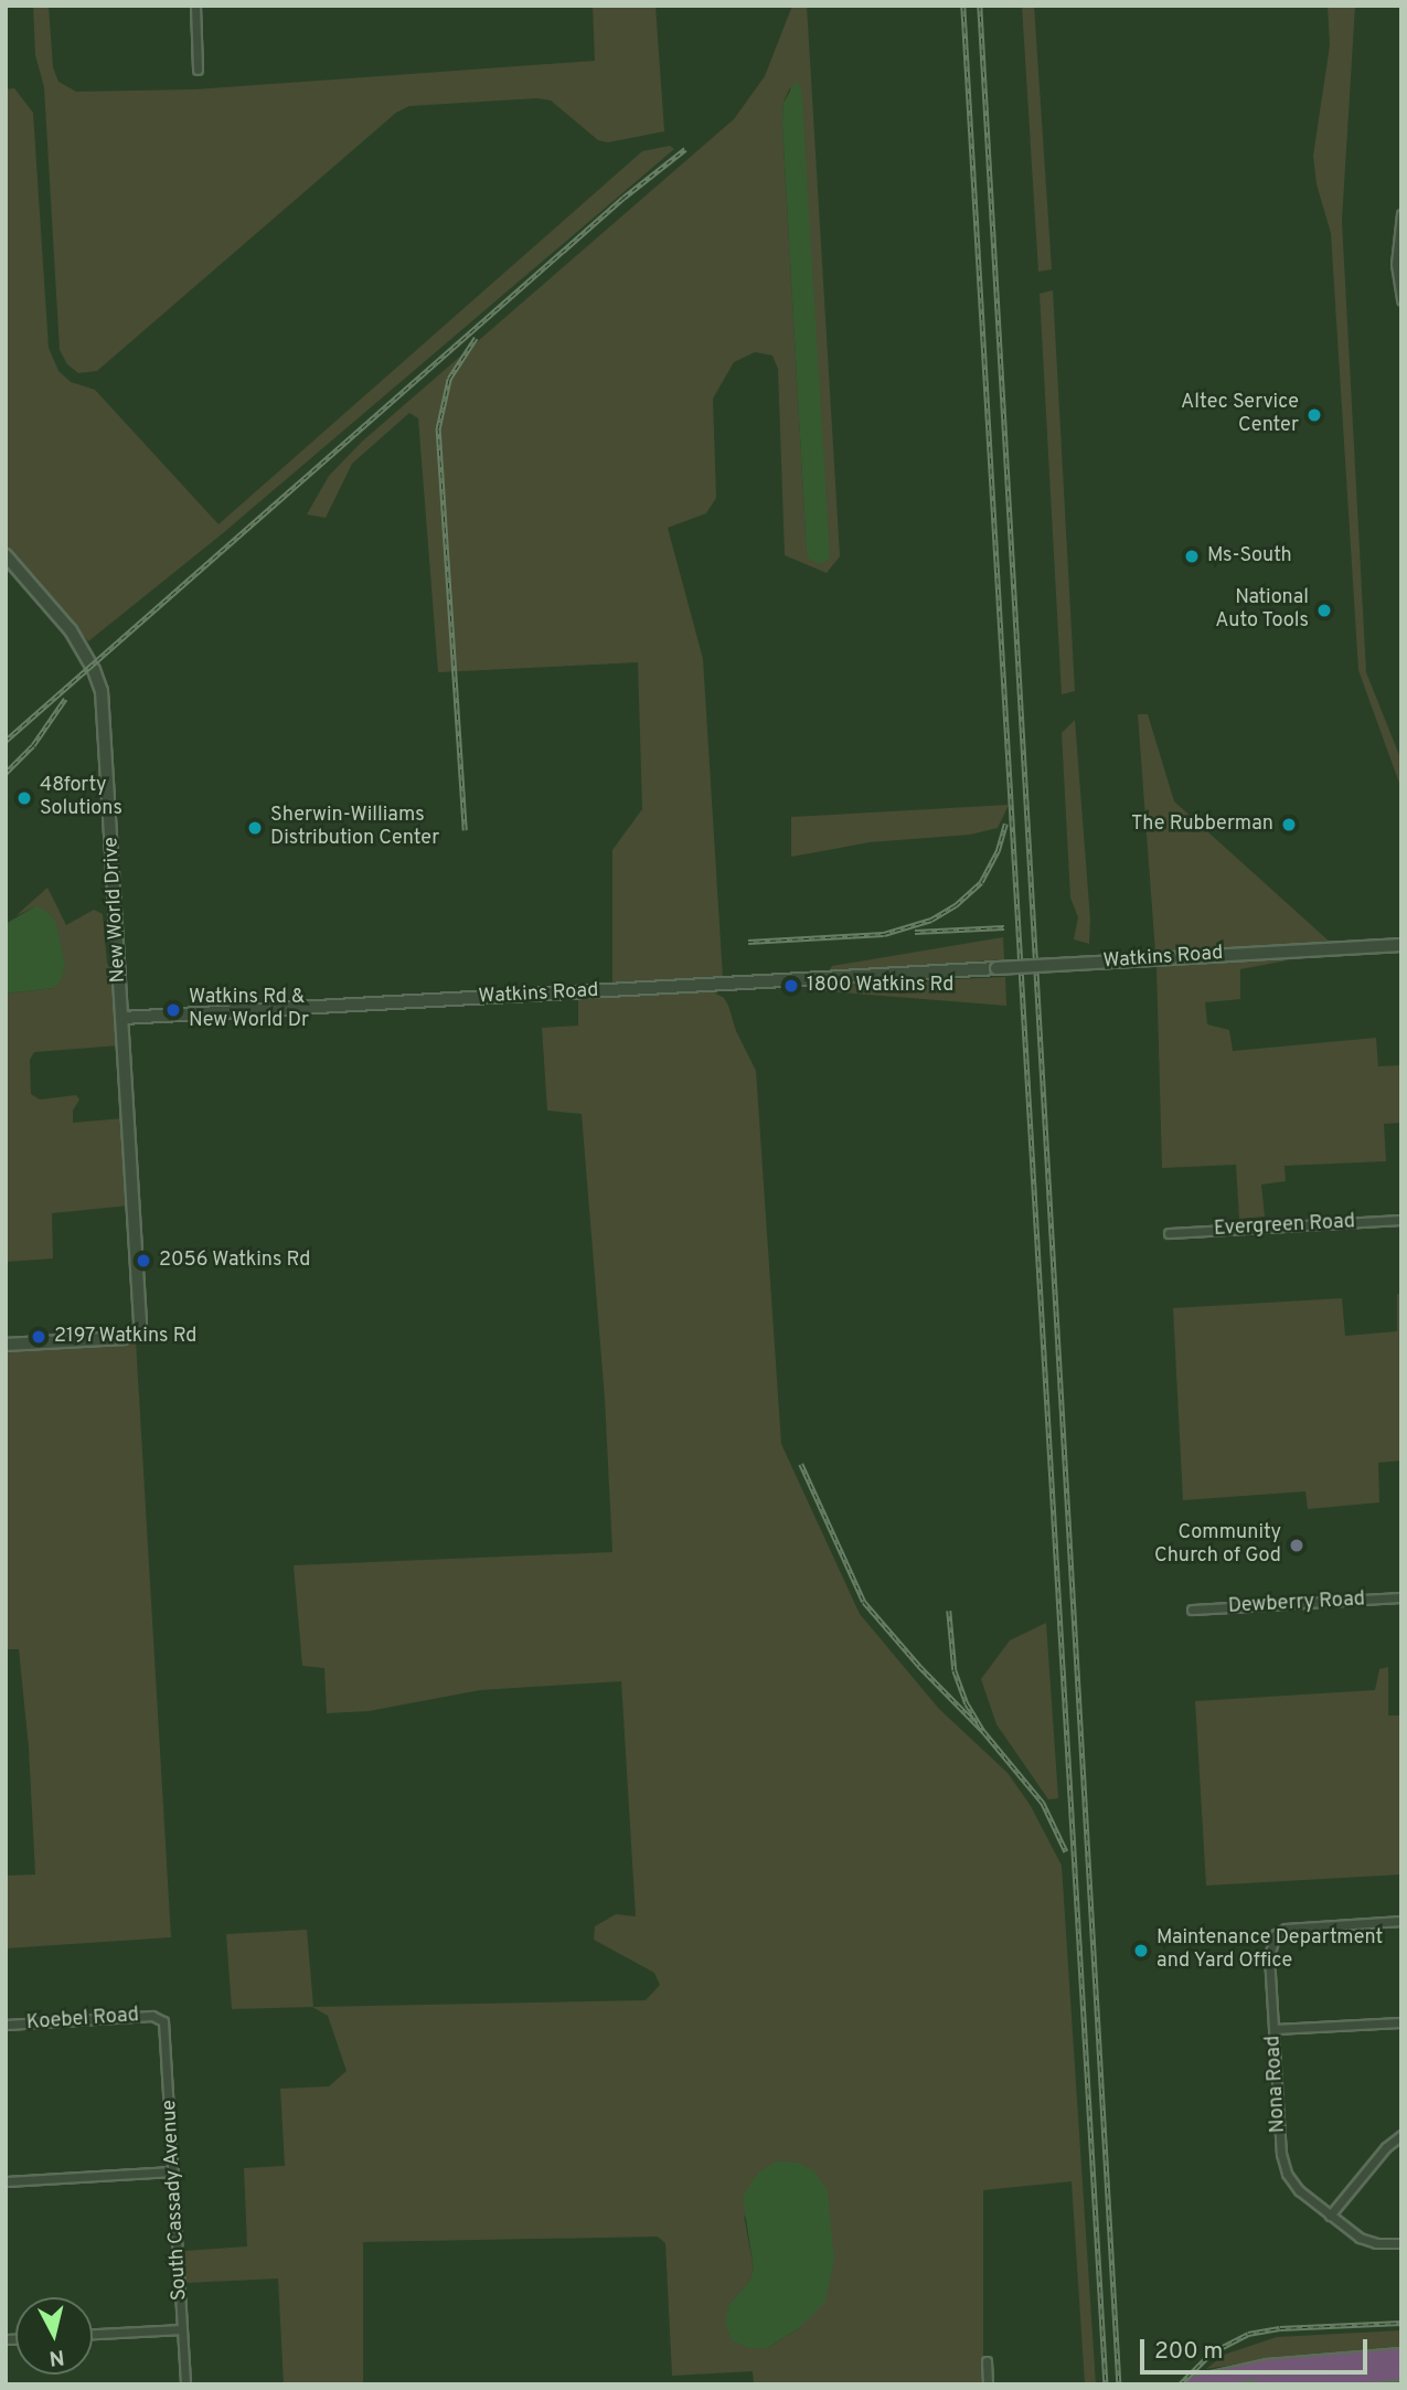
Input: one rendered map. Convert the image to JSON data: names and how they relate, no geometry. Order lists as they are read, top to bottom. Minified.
{"streets":{"street":["New World Drive","Watkins Road","Evergreen Road","Dewberry Road","Koebel Road","Nona Road","South Cassady Avenue"]},"crossings":[["New World Drive","Watkins Road"],["Koebel Road","South Cassady Avenue"]],"places":["Altec Service Center","Ms-South","National Auto Tools","48forty Solutions","The Rubberman","Sherwin-Williams Distribution Center","1800 Watkins Rd","Watkins Rd & New World Dr","2056 Watkins Rd","2197 Watkins Rd","Community Church of God","Maintenance Department and Yard Office"],"scale_bar":"200 m","north":"bottom"}
